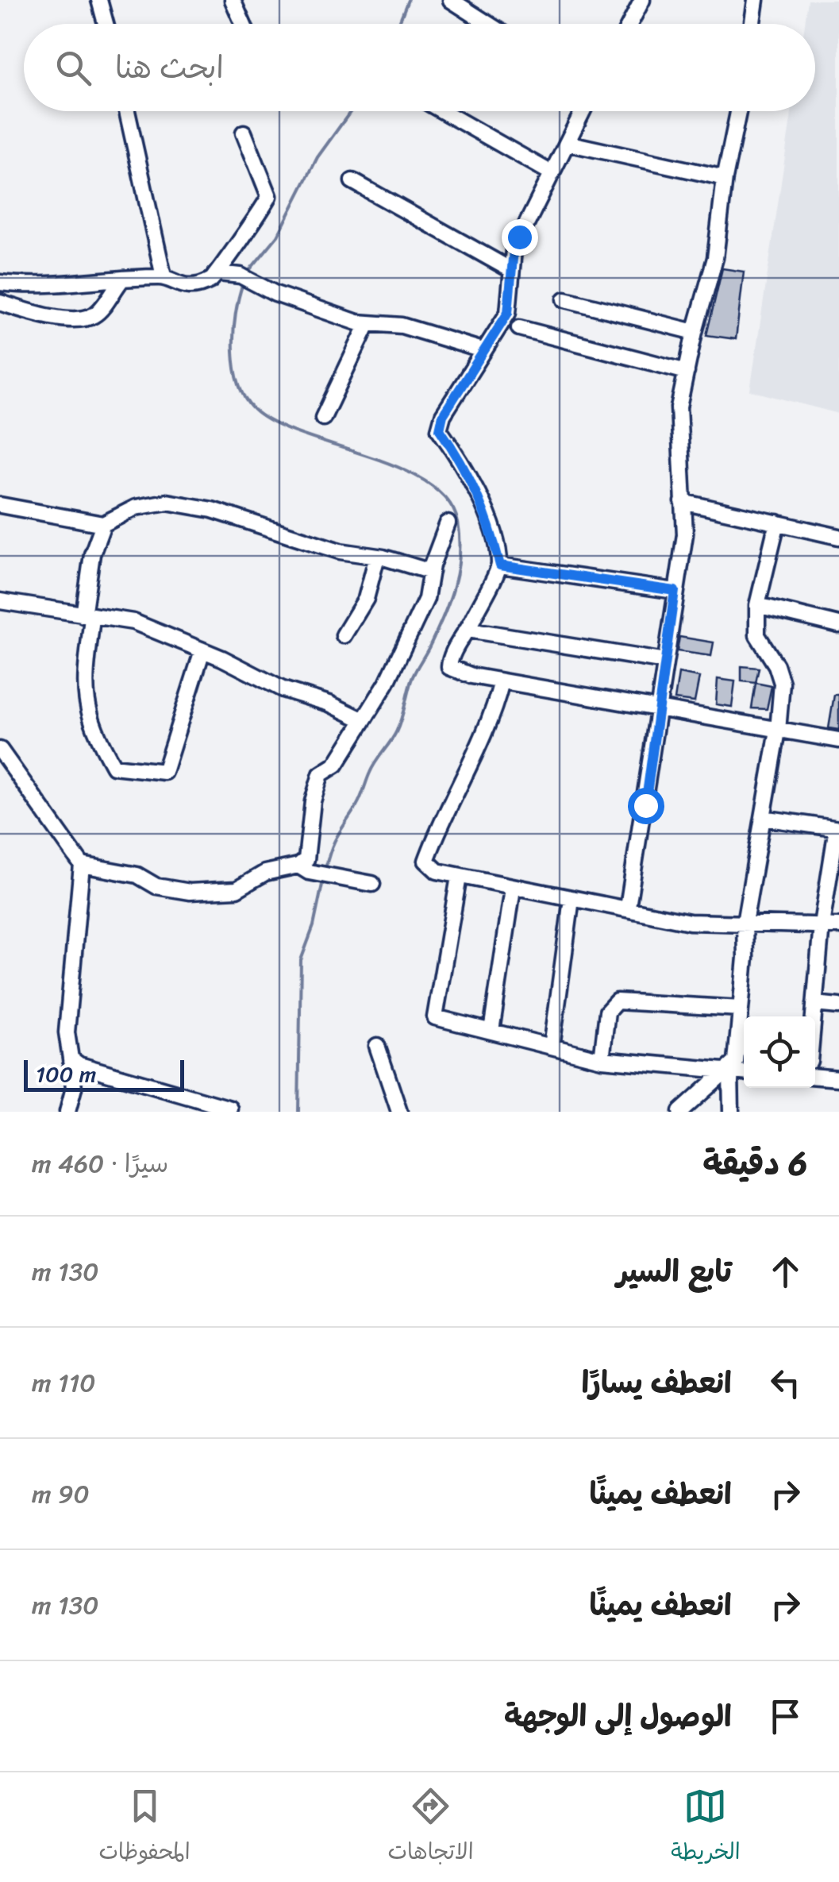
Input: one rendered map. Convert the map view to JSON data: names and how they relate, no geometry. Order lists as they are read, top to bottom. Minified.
{"scale_bar":"100 m","page":{"search":"ابحث هنا","scale":"100 m","heading":["6 دقيقة","سيرًا · 460 m"],"list":[["تابع السير","130 m"],["انعطف يسارًا","110 m"],["انعطف يمينًا","90 m"],["انعطف يمينًا","130 m"],"الوصول إلى الوجهة"],"nav":["الخريطة","الاتجاهات","المحفوظات"]}}
